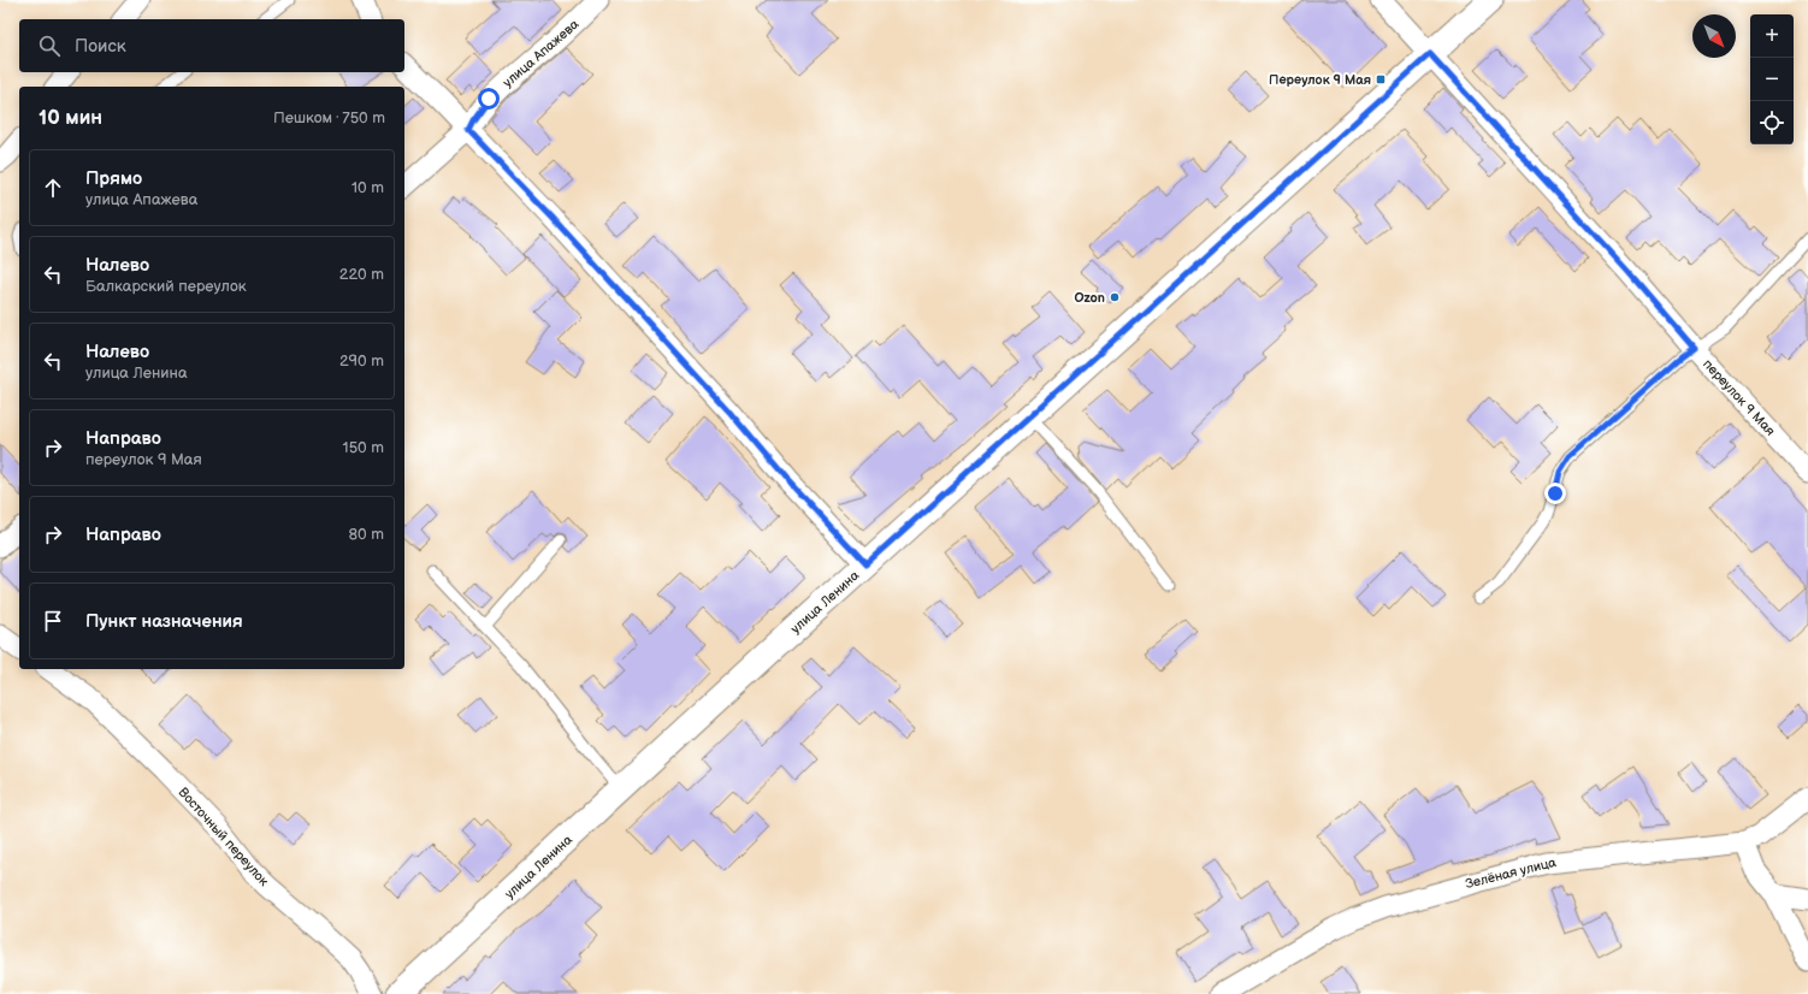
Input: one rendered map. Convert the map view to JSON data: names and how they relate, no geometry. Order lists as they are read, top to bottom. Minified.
{"streets":{"street":["улица Апажева","переулок 9 Мая","улица Ленина","Восточный переулок","Зелёная улица"]},"crossings":[["переулок 9 Мая","улица Ленина"]],"places":{"transit":["Переулок 9 Мая"],"other":["Ozon"]},"north":"bottom right","page":{"map_buttons":["+","−"],"search":"Поиск","heading":["10 мин","Пешком · 750 m"],"list":[["Прямо","улица Апажева","10 m"],["Налево","Балкарский переулок","220 m"],["Налево","улица Ленина","290 m"],["Направо","переулок 9 Мая","150 m"],["Направо","80 m"],"Пункт назначения"]}}
